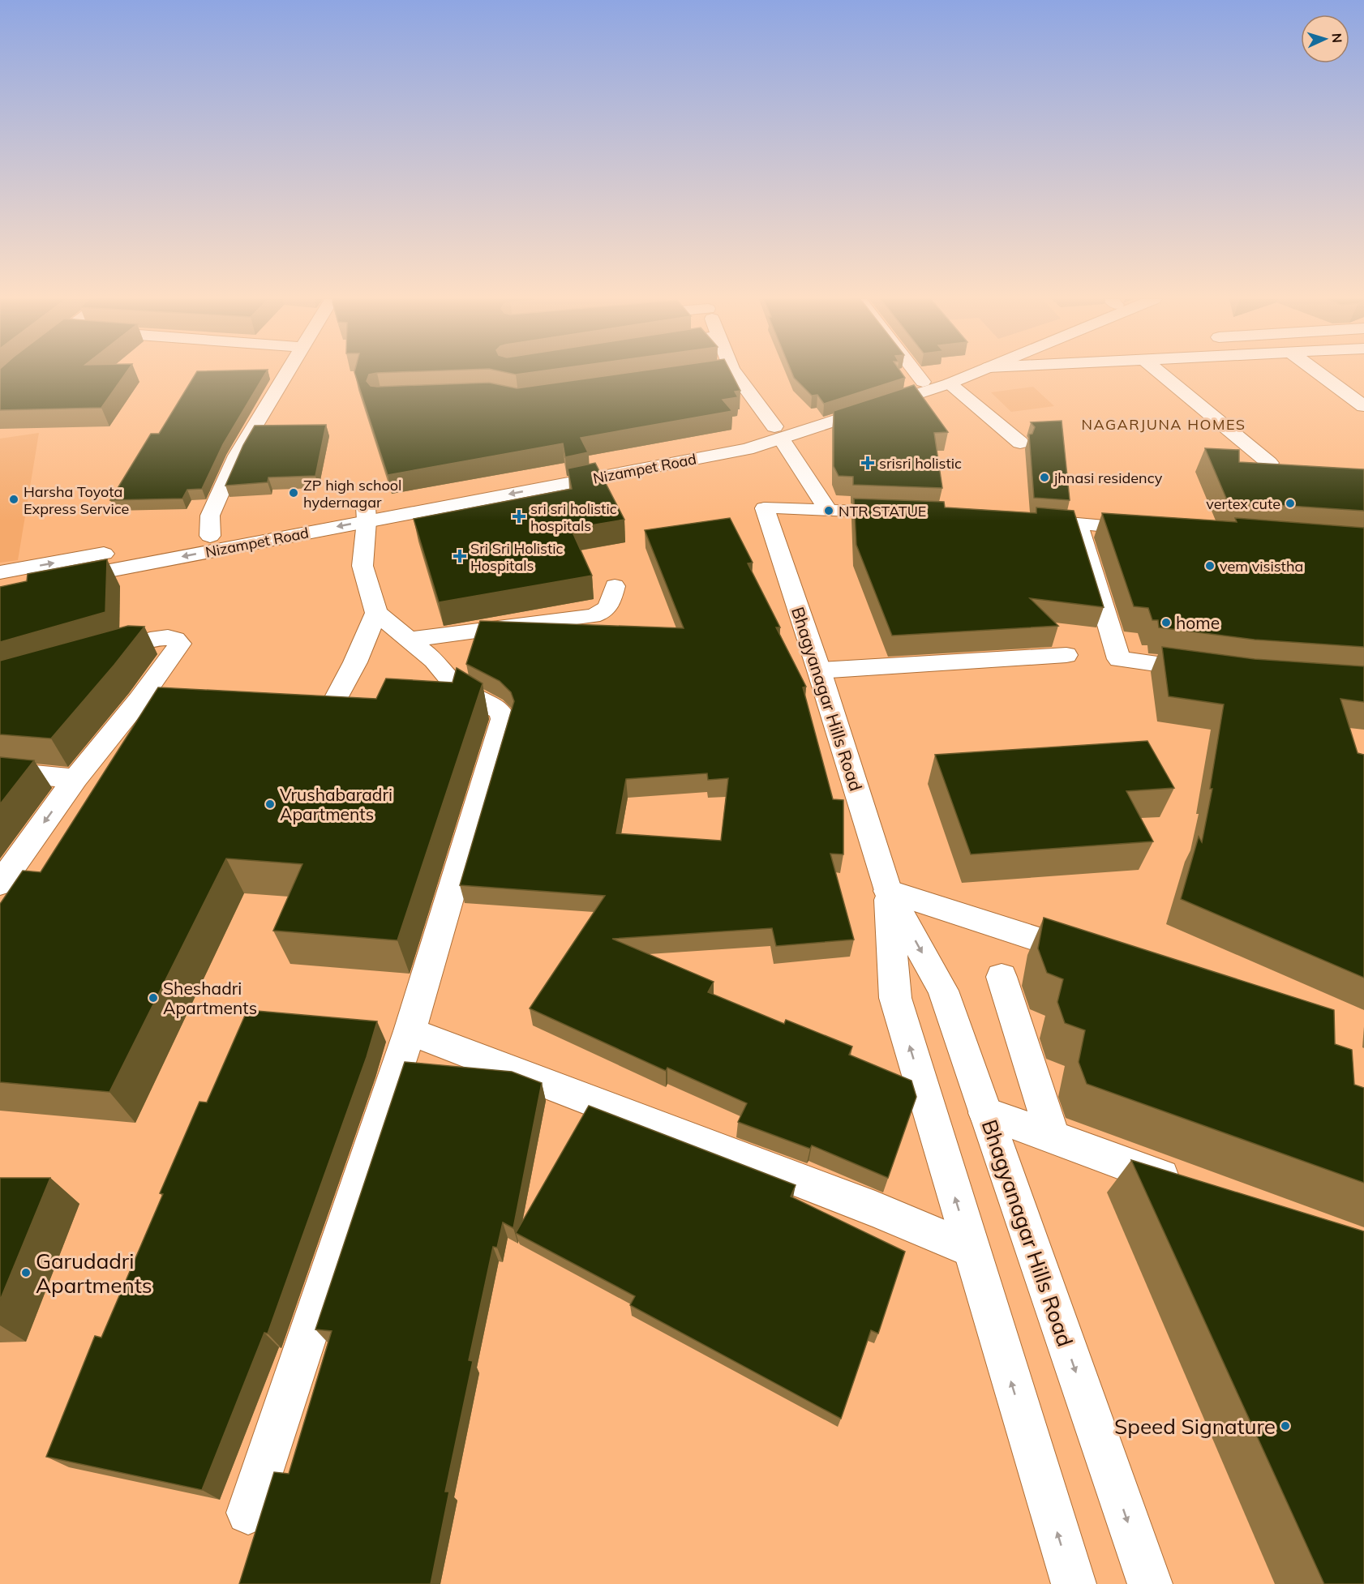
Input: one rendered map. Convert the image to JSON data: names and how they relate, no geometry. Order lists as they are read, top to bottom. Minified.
{"streets":{"street":["Nizampet Road","Bhagyanagar Hills Road"]},"districts":["NAGARJUNA HOMES"],"places":{"health":["srisri holistic","sri sri holistic hospitals","Sri Sri Holistic Hospitals"],"other":["jhnasi residency","ZP high school hydernagar","Harsha Toyota Express Service","vertex cute","NTR STATUE","vem visistha","home","Vrushabaradri Apartments","Sheshadri Apartments","Garudadri Apartments","Speed Signature"]},"north":"right"}
